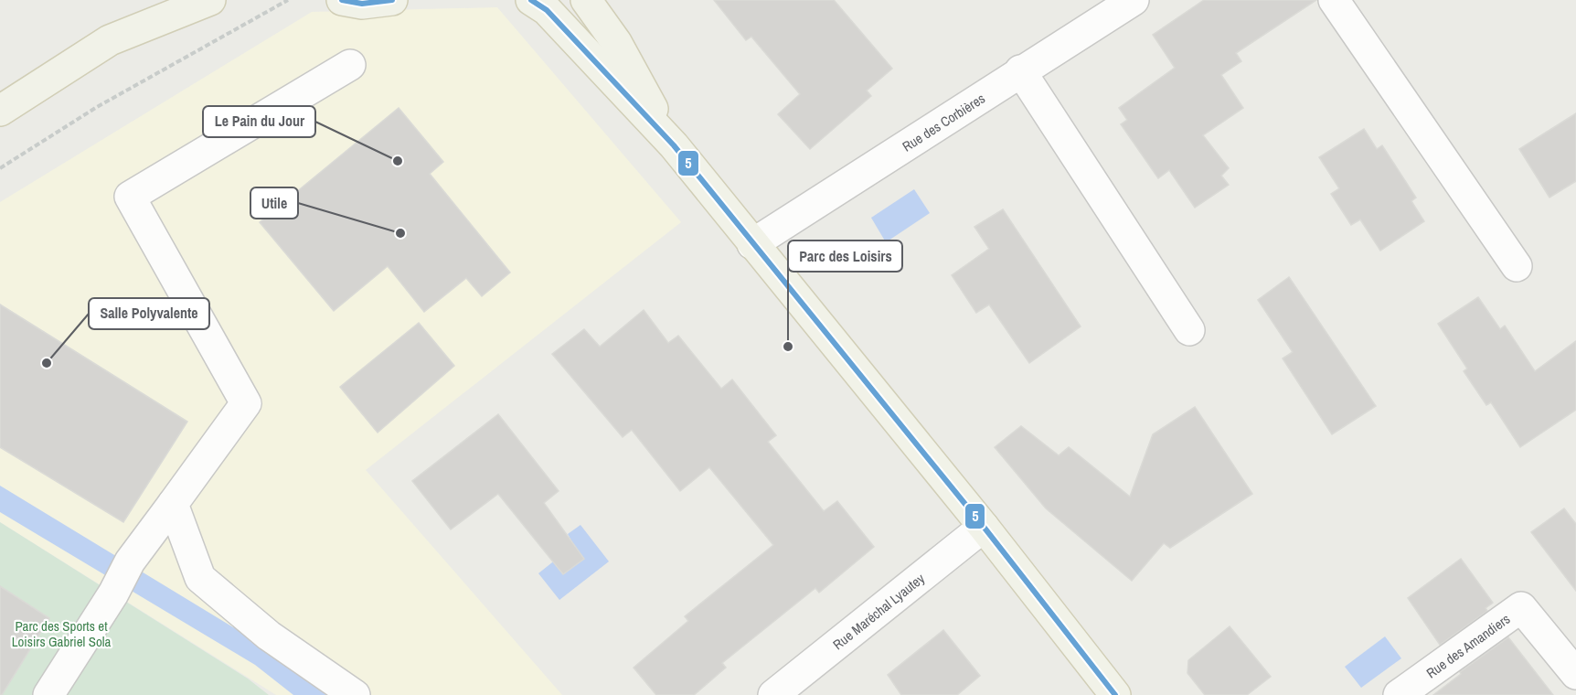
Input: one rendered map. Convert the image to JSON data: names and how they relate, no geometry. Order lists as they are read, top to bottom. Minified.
{"streets":{"street":["Rue des Corbières","Rue Maréchal Lyautey","Rue des Amandiers"]},"parks":["Parc des Sports et Loisirs Gabriel Sola"],"places":["Le Pain du Jour","Utile","Parc des Loisirs","Salle Polyvalente"],"lines":["transit line 5"]}
